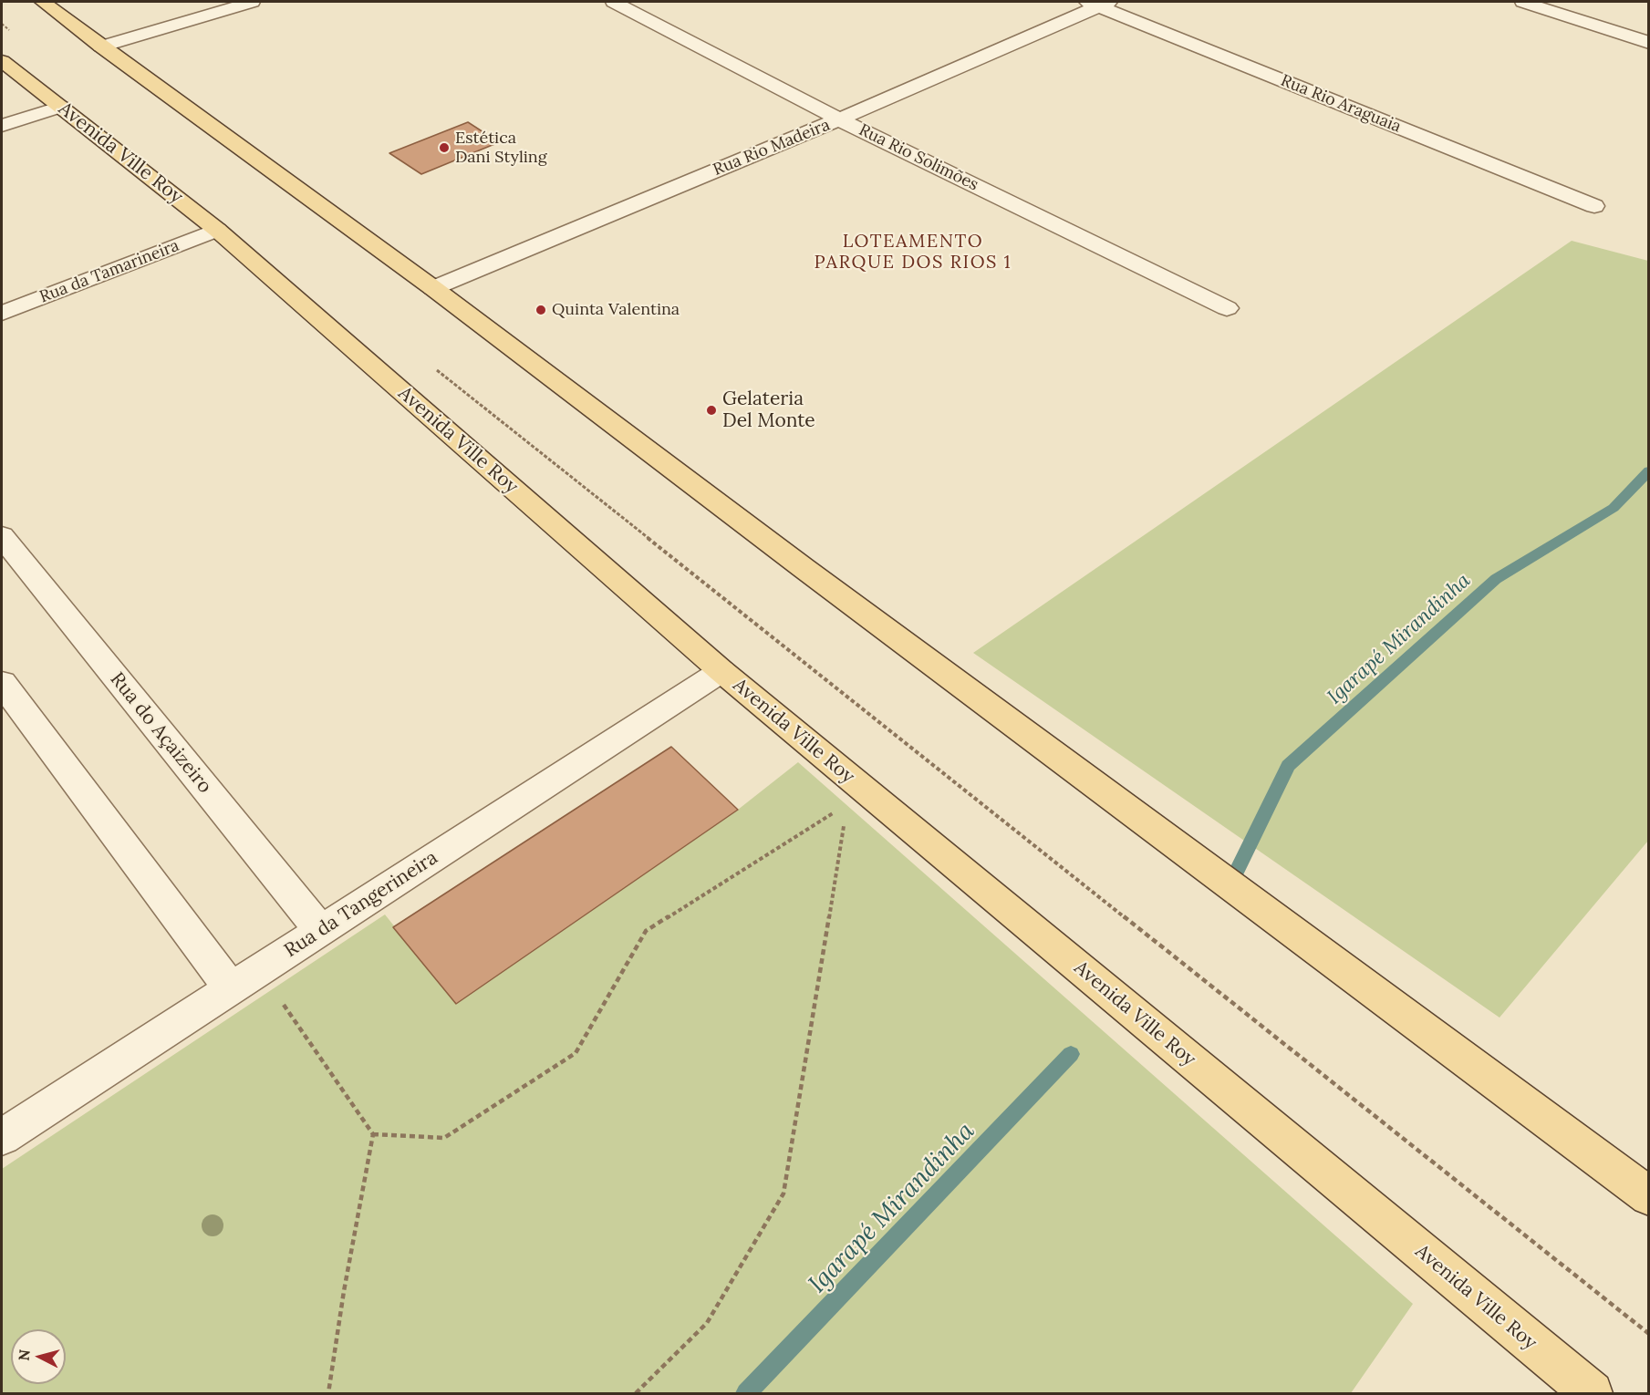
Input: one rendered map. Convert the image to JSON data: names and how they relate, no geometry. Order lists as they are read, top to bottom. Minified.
{"streets":{"main road":["Avenida Ville Roy"],"street":["Rua Rio Araguaia","Rua Rio Madeira","Rua Rio Solimões","Rua da Tamarineira","Rua do Açaizeiro","Rua da Tangerineira"]},"crossings":[["Rua Rio Araguaia","Rua Rio Madeira"],["Rua Rio Madeira","Rua Rio Solimões"],["Avenida Ville Roy","Rua da Tamarineira"],["Avenida Ville Roy","Rua da Tangerineira"],["Rua do Açaizeiro","Rua da Tangerineira"]],"districts":["LOTEAMENTO PARQUE DOS RIOS 1"],"water":["Igarapé Mirandinha"],"places":["Estética Dani Styling","Quinta Valentina","Gelateria Del Monte"],"north":"left"}
